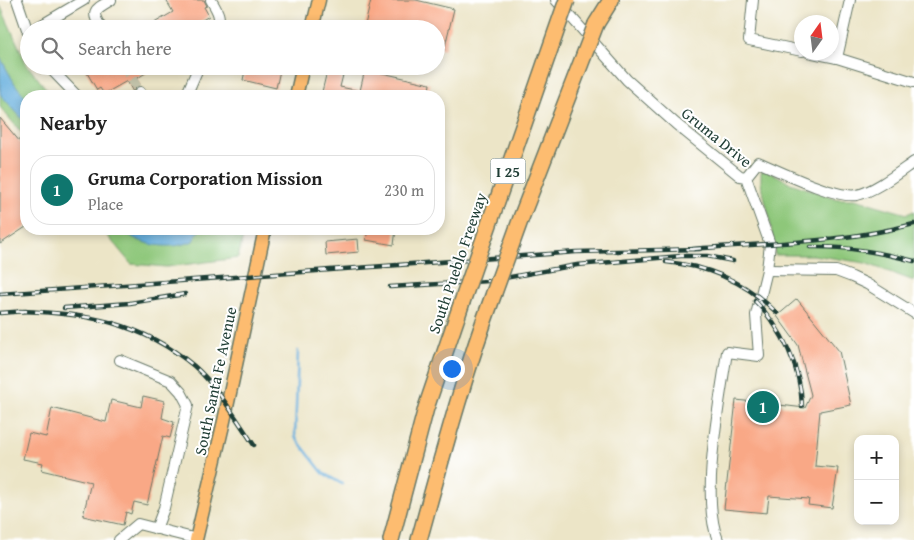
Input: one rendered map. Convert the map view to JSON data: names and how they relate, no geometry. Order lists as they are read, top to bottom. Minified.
{"streets":{"highway":["I 25","South Pueblo Freeway"],"main road":["South Santa Fe Avenue"],"street":["Gruma Drive"]},"north":"top","page":{"search":"Search here","heading":"Nearby","list":[{"mark":"1","name":"Gruma Corporation Mission","note":"Place","value":"230 m"}],"pins":"1","map_buttons":["+","−"]}}
